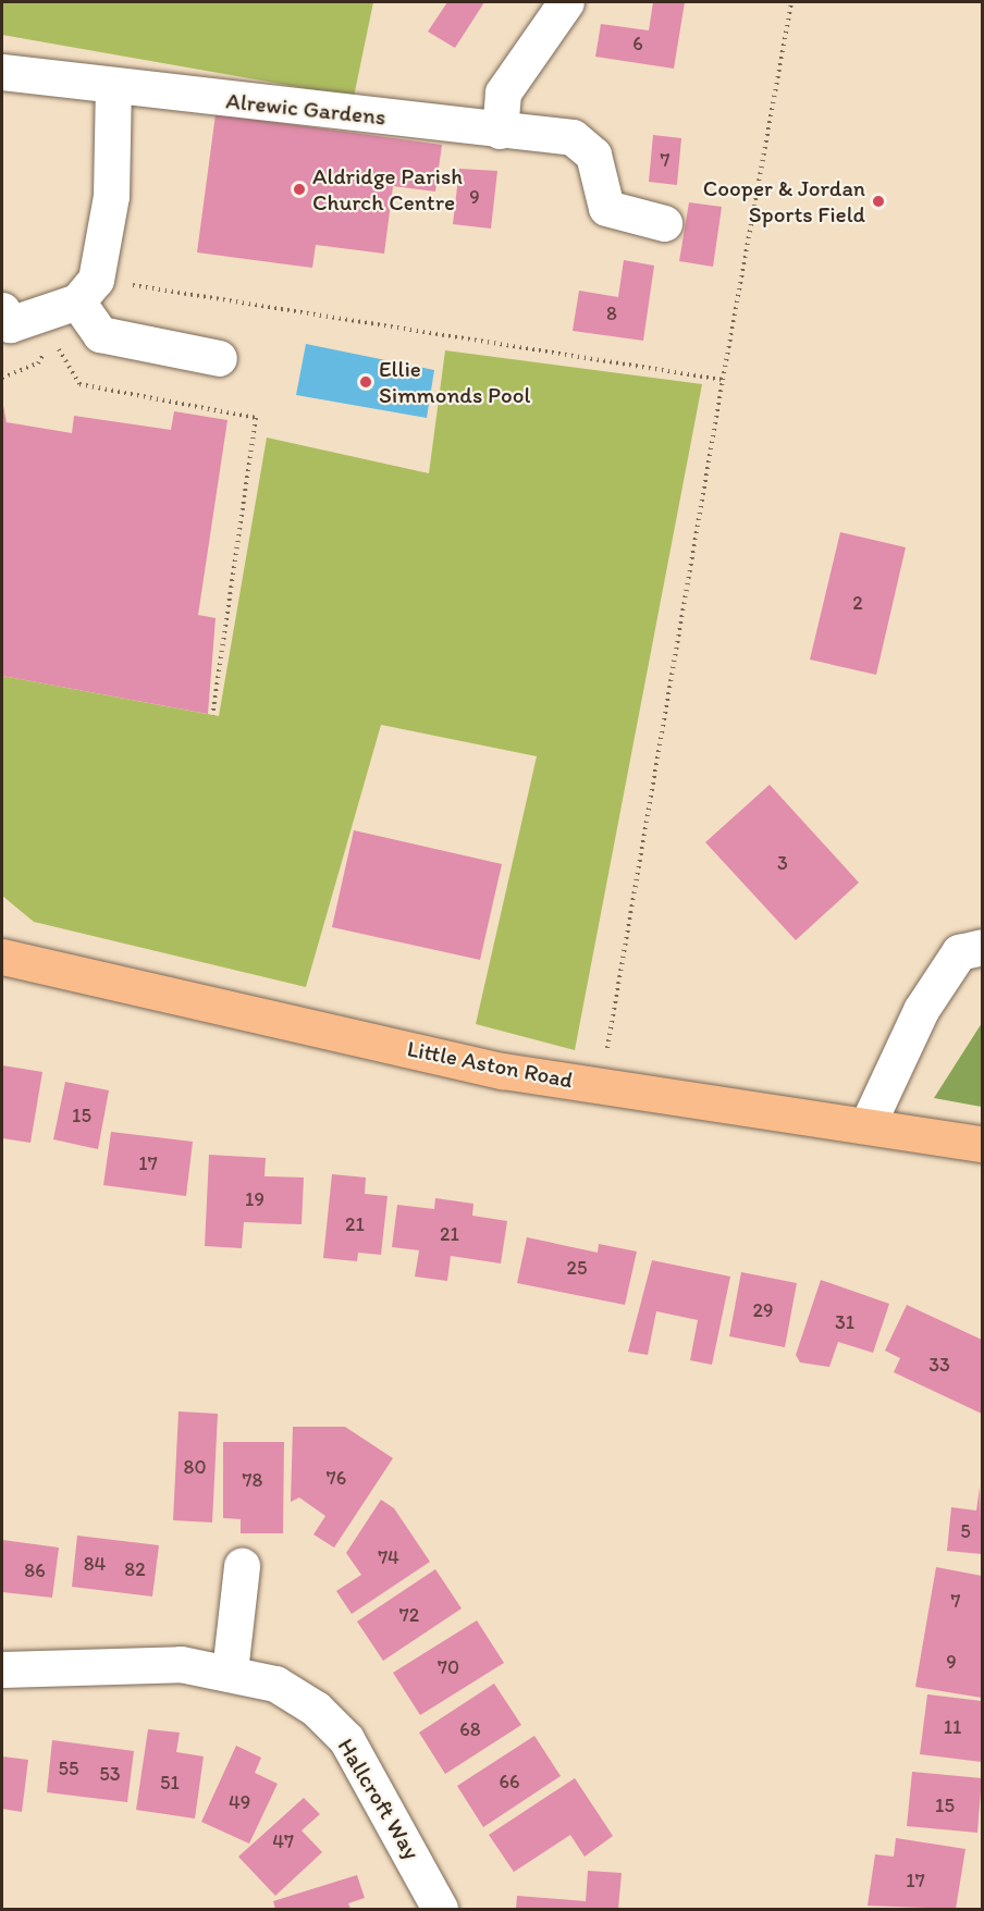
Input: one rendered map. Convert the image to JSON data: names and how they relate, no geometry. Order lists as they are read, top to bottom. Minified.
{"streets":{"main road":["Little Aston Road"],"street":["Alrewic Gardens","Hallcroft Way"]},"places":["Aldridge Parish Church Centre","Cooper & Jordan Sports Field","Ellie Simmonds Pool"],"house_numbers":["6","7","9","8","2","3","15","17","19","21","21","25","29","31","33","80","76","78","5","74","84","82","86","7","72","9","70","11","68","55","53","66","51","49","15","47","17"]}
